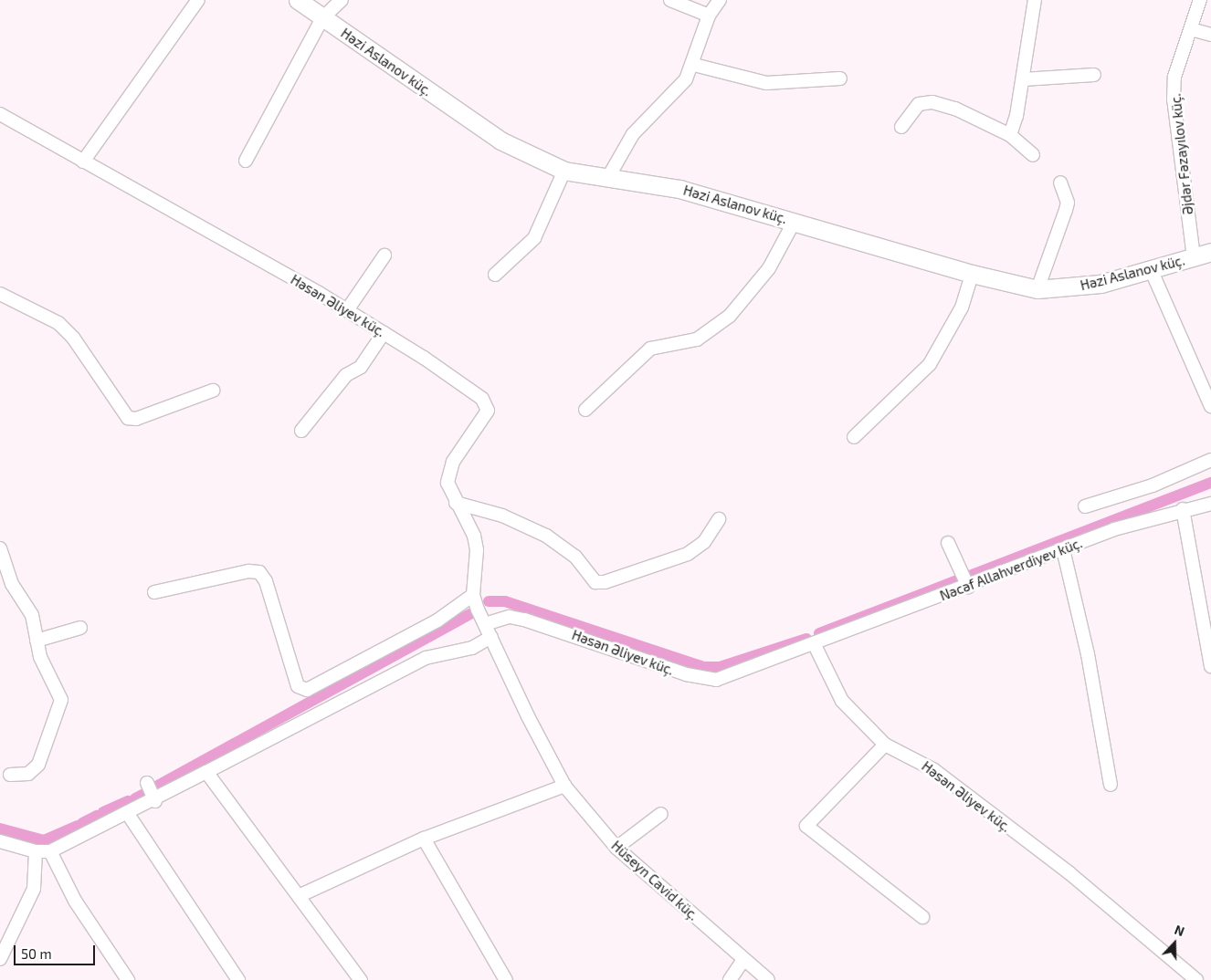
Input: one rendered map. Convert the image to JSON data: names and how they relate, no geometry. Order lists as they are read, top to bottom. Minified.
{"streets":{"street":["Həzi Aslanov küç.","Əjdər Fəzayılov küç.","Həsən Əliyev küç.","Nəcəf Allahverdiyev küç.","Hüseyn Cavid küç."]},"crossings":[["Həzi Aslanov küç.","Əjdər Fəzayılov küç."],["Həsən Əliyev küç.","Nəcəf Allahverdiyev küç."],["Həsən Əliyev küç.","Hüseyn Cavid küç."]],"scale_bar":"50 m","north":"top"}
